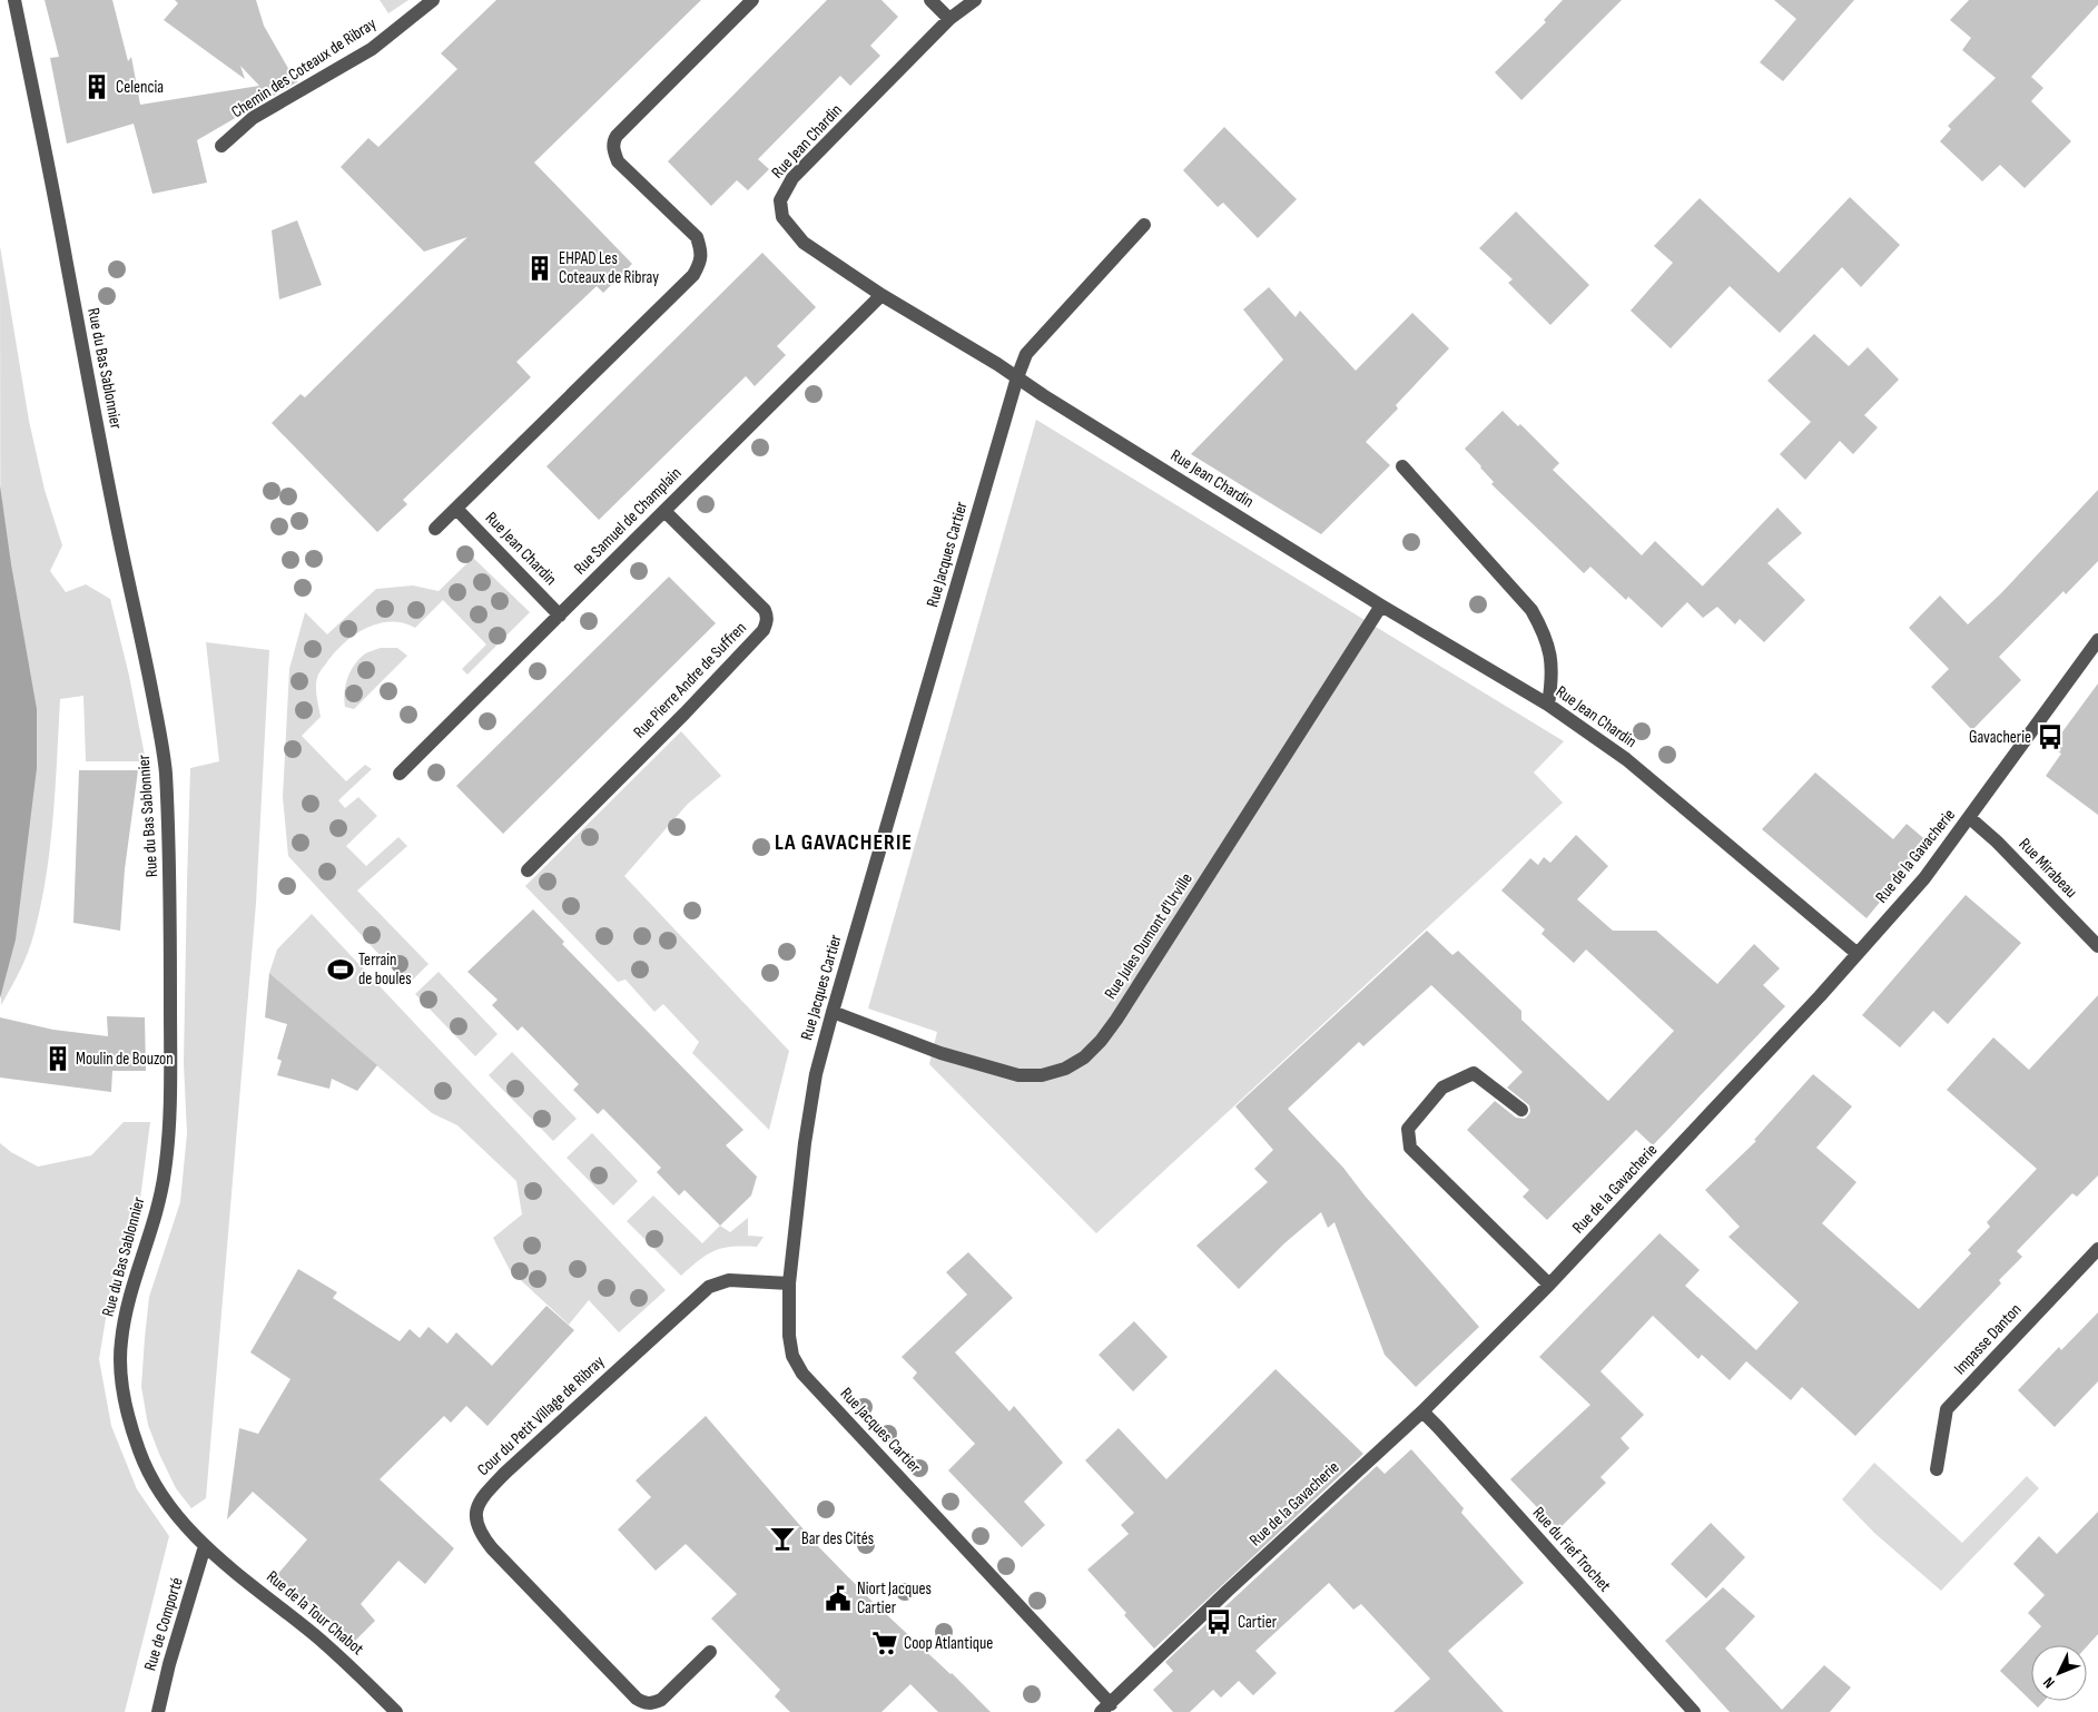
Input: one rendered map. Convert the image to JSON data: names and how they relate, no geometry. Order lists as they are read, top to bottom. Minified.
{"streets":{"street":["Chemin des Coteaux de Ribray","Rue Jean Chardin","Rue du Bas Sablonnier","Rue Samuel de Champlain","Rue Jacques Cartier","Rue Pierre Andre de Suffren","Rue de la Gavacherie","Rue Mirabeau","Rue Jules Dumont d'Urville","Impasse Danton","Cour du Petit Village de Ribray","Rue du Fief Trochet","Rue de la Tour Chabot","Rue de Comporté"]},"crossings":[["Rue Jean Chardin","Rue Samuel de Champlain"],["Rue Jean Chardin","Rue Jacques Cartier"],["Rue Jean Chardin","Rue de la Gavacherie"],["Rue Jean Chardin","Rue Jules Dumont d'Urville"],["Rue du Bas Sablonnier","Rue de la Tour Chabot"],["Rue du Bas Sablonnier","Rue de Comporté"],["Rue Samuel de Champlain","Rue Pierre Andre de Suffren"],["Rue Jacques Cartier","Rue de la Gavacherie"],["Rue Jacques Cartier","Rue Jules Dumont d'Urville"],["Rue Jacques Cartier","Cour du Petit Village de Ribray"],["Rue de la Gavacherie","Rue Mirabeau"],["Rue de la Gavacherie","Rue du Fief Trochet"],["Rue de la Tour Chabot","Rue de Comporté"]],"districts":["LA GAVACHERIE"],"places":{"building":["Celencia","EHPAD Les Coteaux de Ribray","Moulin de Bouzon"],"bus stop":["Gavacherie","Cartier"],"sports":["Terrain de boules"],"bar":["Bar des Cités"],"public building":["Niort Jacques Cartier"],"supermarket":["Coop Atlantique"]},"north":"bottom left"}
